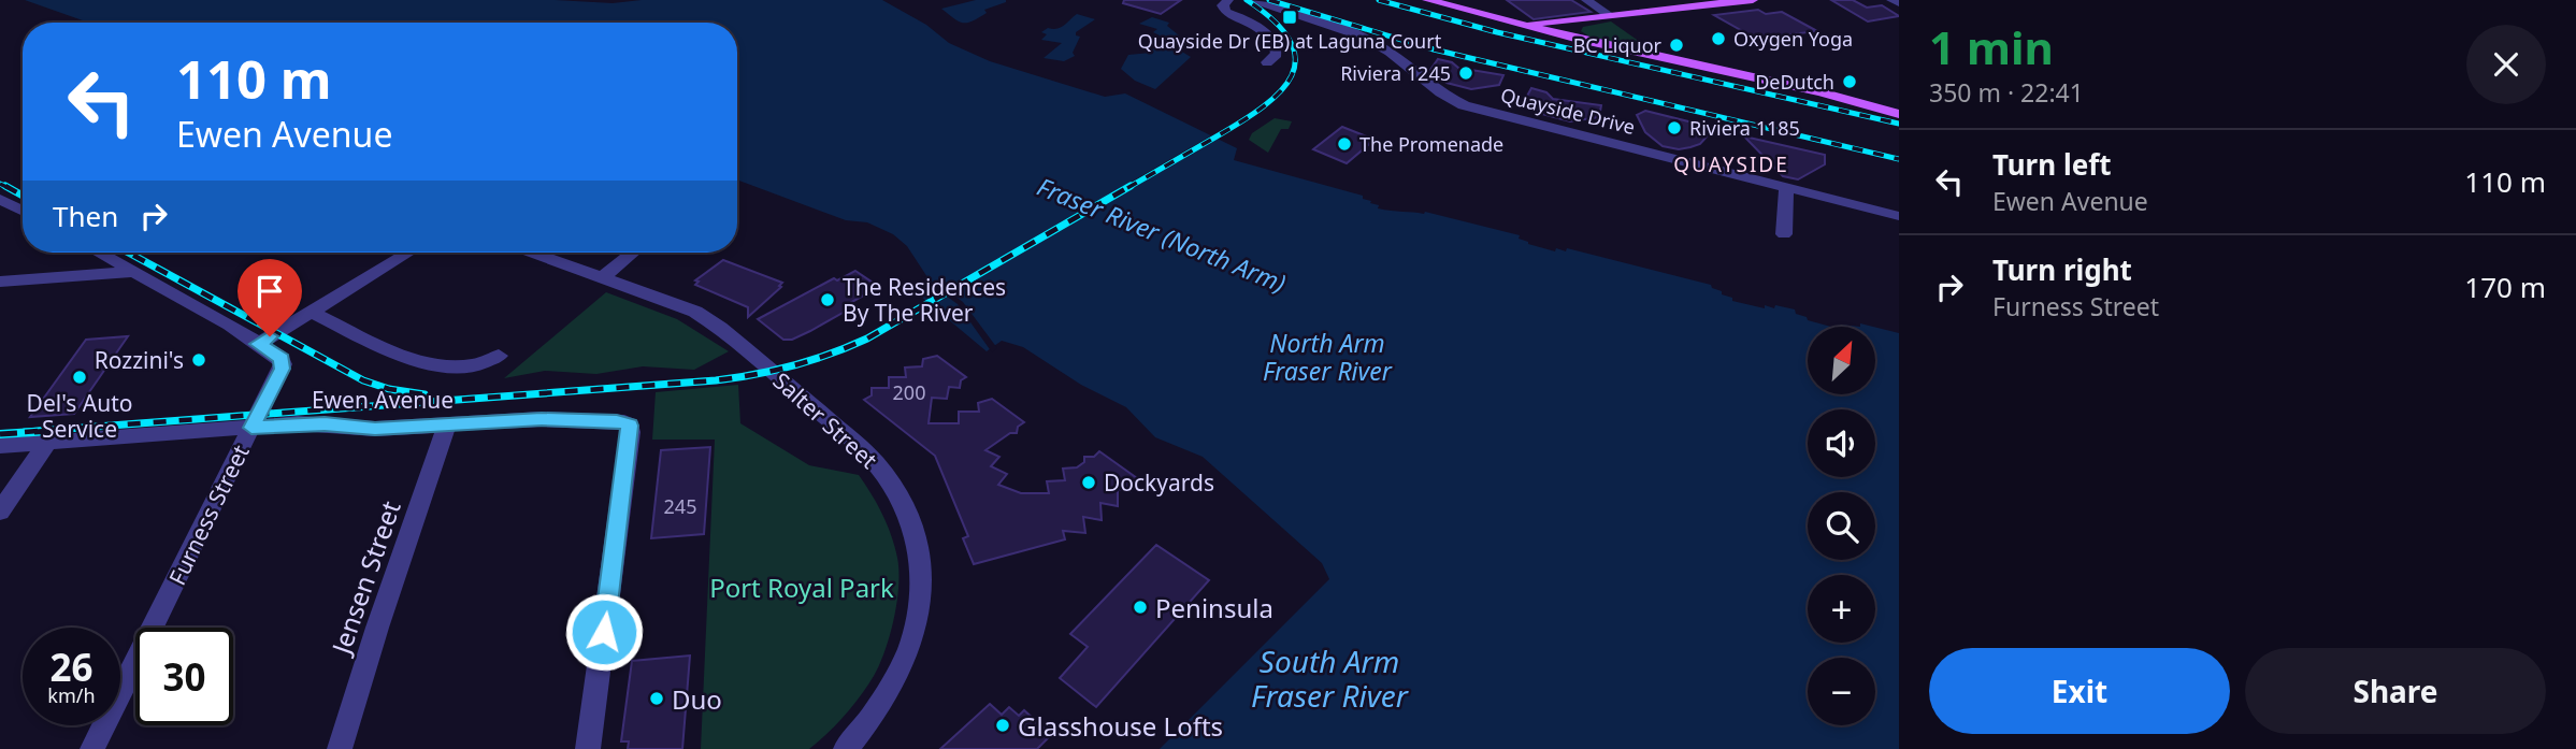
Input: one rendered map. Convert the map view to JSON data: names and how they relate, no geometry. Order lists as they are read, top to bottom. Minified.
{"streets":{"street":["Quayside Drive","Ewen Avenue","Salter Street","Furness Street","Jensen Street"]},"crossings":[["Ewen Avenue","Furness Street"],["Ewen Avenue","Jensen Street"]],"districts":["QUAYSIDE"],"water":["Fraser River (North Arm)","North Arm Fraser River","South Arm Fraser River"],"parks":["Port Royal Park"],"places":{"transit":["Quayside Dr (EB) at Laguna Court"],"other":["Oxygen Yoga","BC Liquor","Riviera 1245","DeDutch","Riviera 1185","The Promenade","The Residences By The River","Rozzini's","Del's Auto Service","Dockyards","Peninsula","Duo","Glasshouse Lofts"]},"house_numbers":["200","245"],"north":"top right","page":{"heading":["1 min","350 m · 22:41"],"turn":["110 m","Ewen Avenue"],"list":[{"name":"Turn left","note":"Ewen Avenue","value":"110 m"},{"name":"Turn right","note":"Furness Street","value":"170 m"}],"then":"Then","map_buttons":["+","−"],"speed":"26 km/h","limit":"30","buttons":["Exit","Share"]}}
